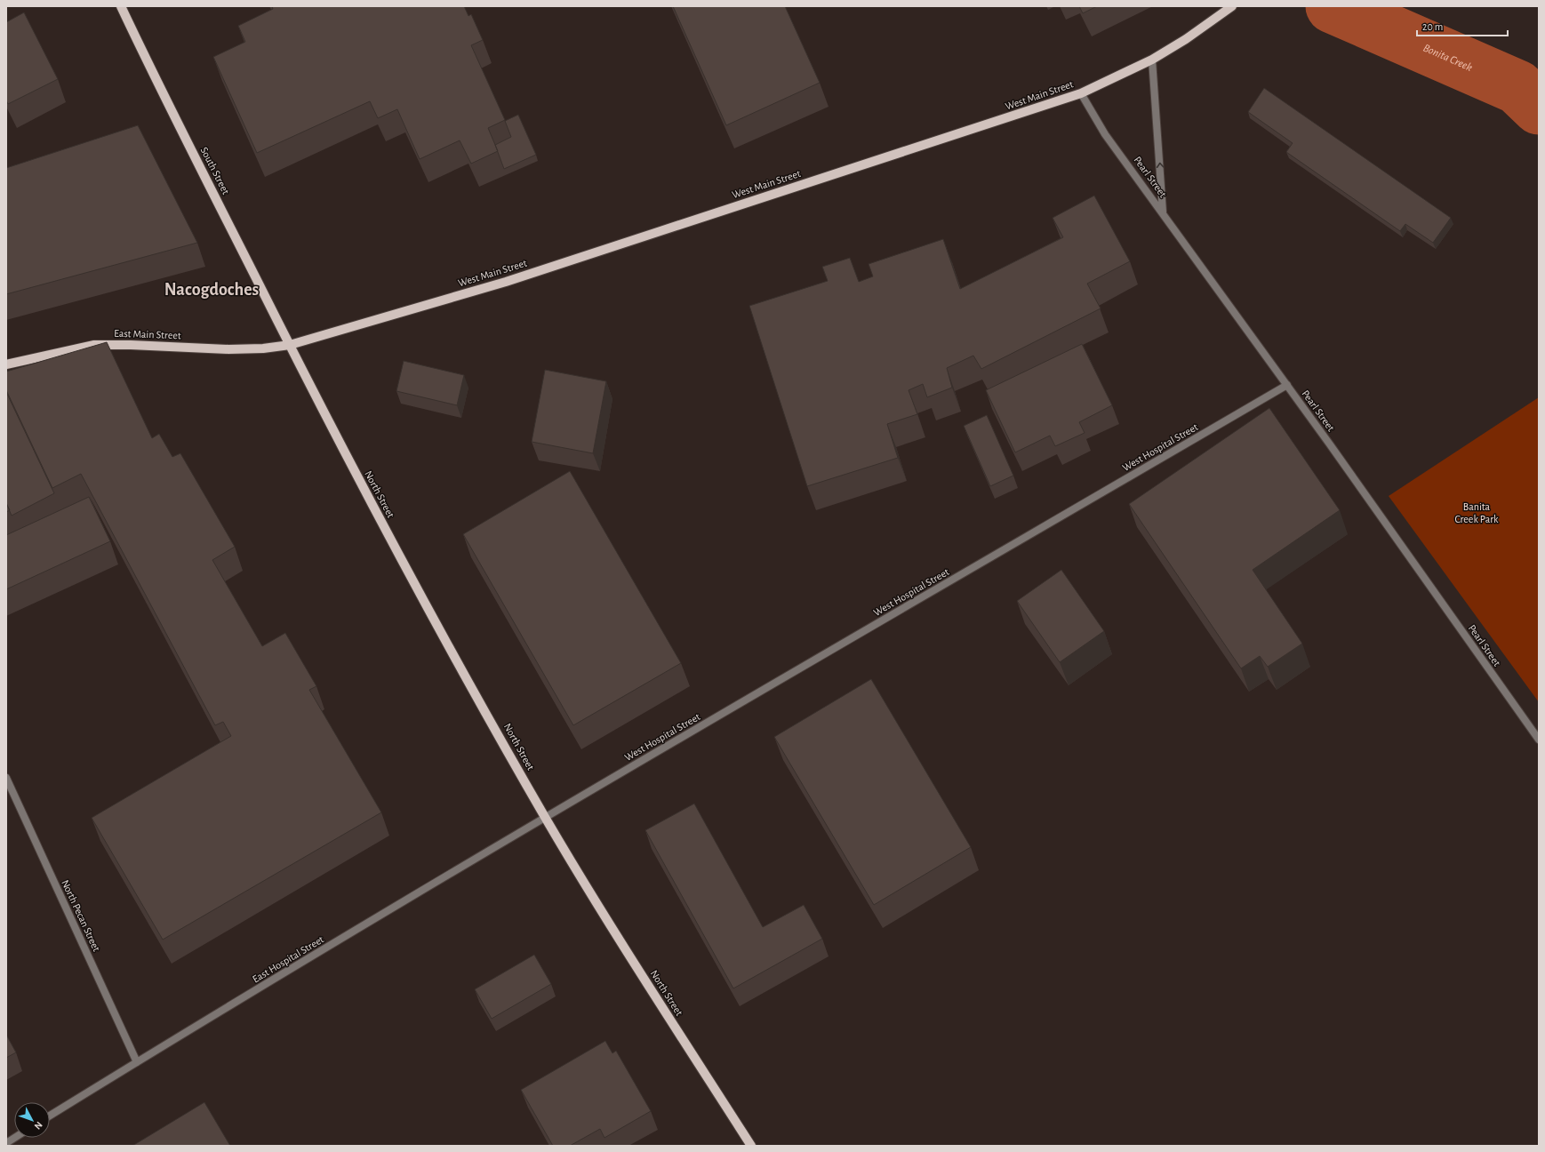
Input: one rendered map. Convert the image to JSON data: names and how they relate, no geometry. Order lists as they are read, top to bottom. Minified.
{"streets":{"main road":["West Main Street","South Street","East Main Street","North Street"],"street":["Pearl Street","West Hospital Street","North Pecan Street","East Hospital Street"]},"crossings":[["West Main Street","South Street"],["West Main Street","Pearl Street"],["West Main Street","East Main Street"],["West Main Street","North Street"],["South Street","East Main Street"],["South Street","North Street"],["Pearl Street","West Hospital Street"],["East Main Street","North Street"],["West Hospital Street","North Street"],["West Hospital Street","East Hospital Street"],["North Street","East Hospital Street"],["North Pecan Street","East Hospital Street"]],"districts":["Nacogdoches"],"water":["Bonita Creek"],"parks":["Banita Creek Park"],"scale_bar":"20 m","north":"bottom right"}
